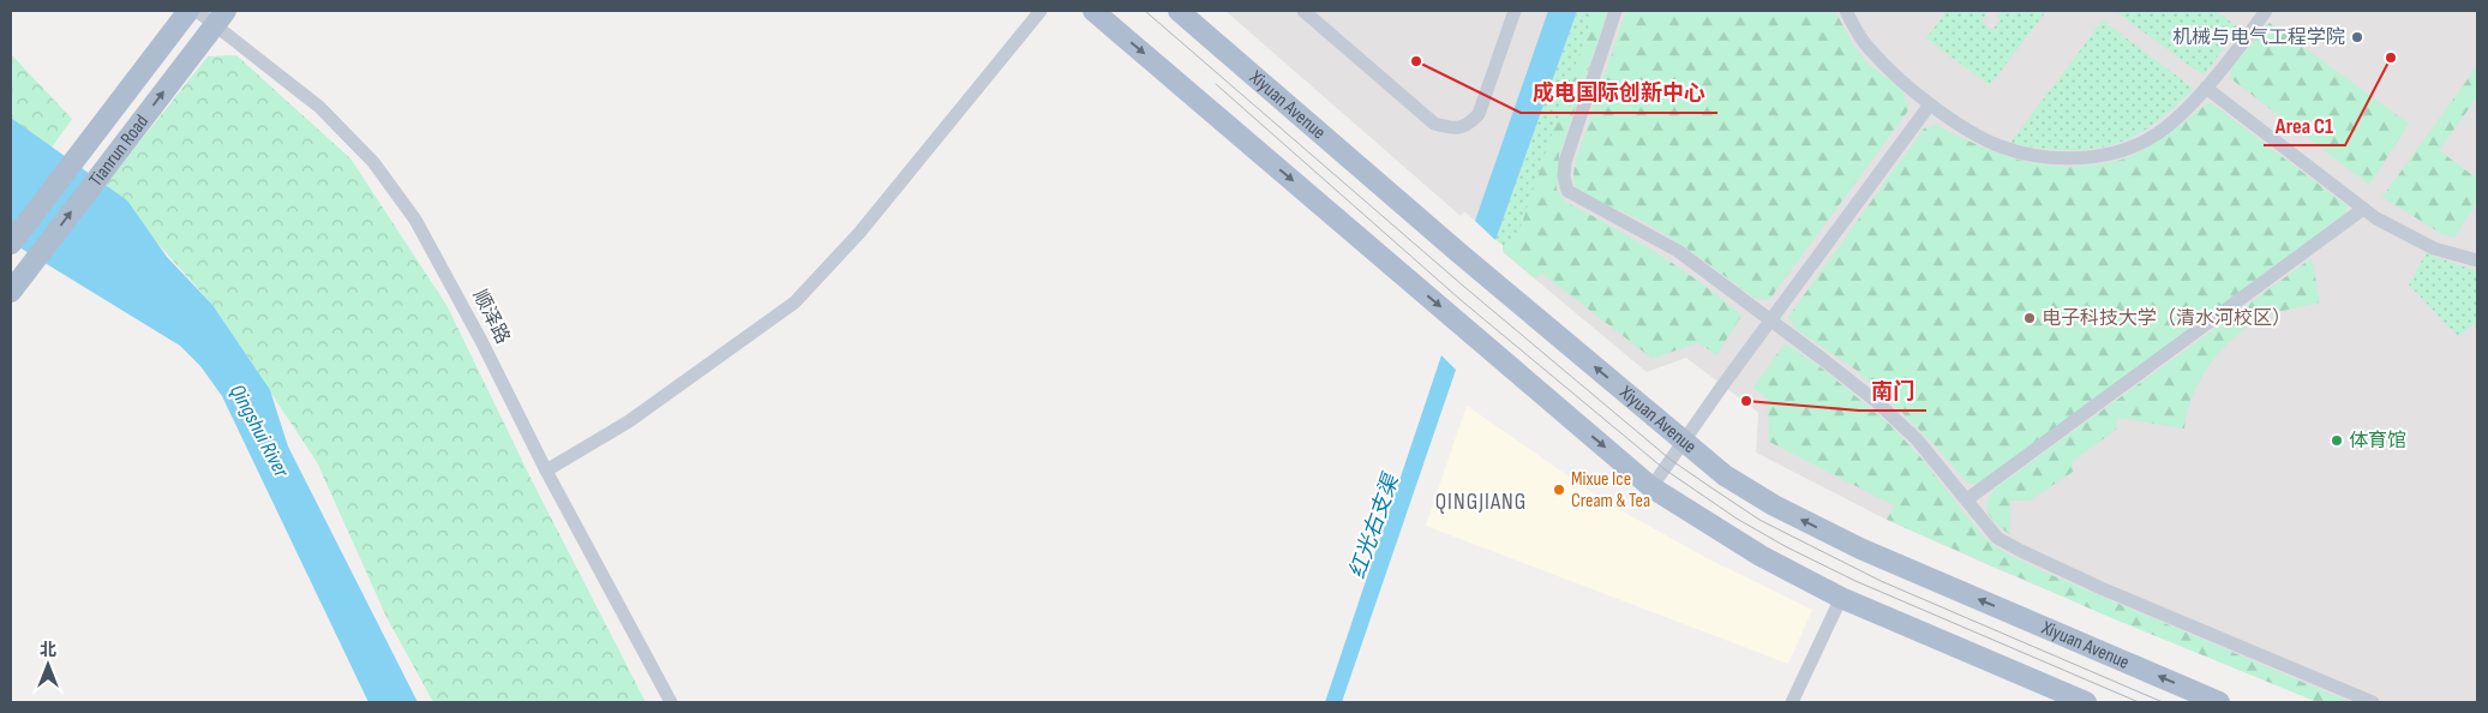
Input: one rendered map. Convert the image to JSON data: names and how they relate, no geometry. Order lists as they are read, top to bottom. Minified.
{"streets":{"main road":["Xiyuan Avenue","Tianrun Road"],"street":["顺泽路"]},"crossings":[["Tianrun Road","顺泽路"]],"districts":["QINGJIANG"],"water":["Qingshui River","红光右支渠"],"places":["机械与电气工程学院","Area C1","成电国际创新中心","电子科技大学（清水河校区）","南门","体育馆","Mixue Ice Cream & Tea"],"north":"top"}
